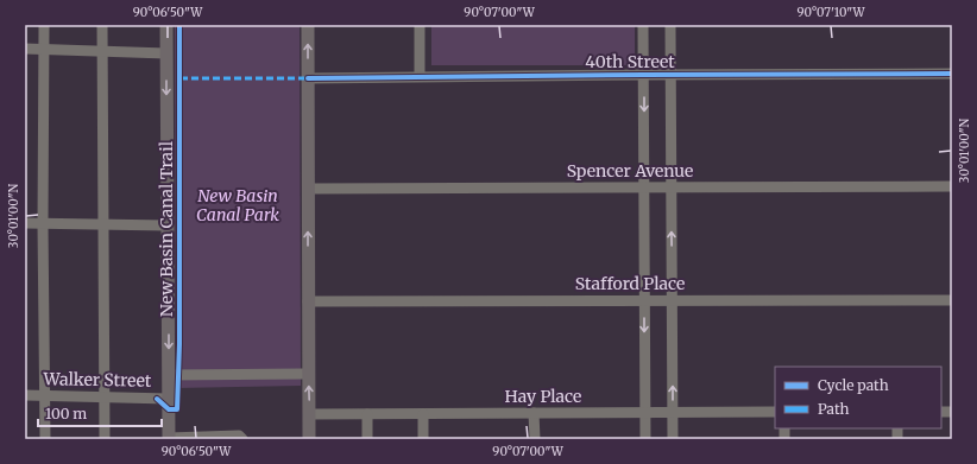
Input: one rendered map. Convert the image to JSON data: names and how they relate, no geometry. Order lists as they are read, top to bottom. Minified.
{"streets":{"street":["40th Street","Spencer Avenue","Stafford Place","Walker Street","Hay Place"],"cycle path":["New Basin Canal Trail"]},"parks":["New Basin Canal Park"],"legend":["Cycle path","Path"],"scale_bar":"100 m","coordinates":["90°06'50\"W","90°07'00\"W","90°07'10\"W","30°01'00\"N"]}
